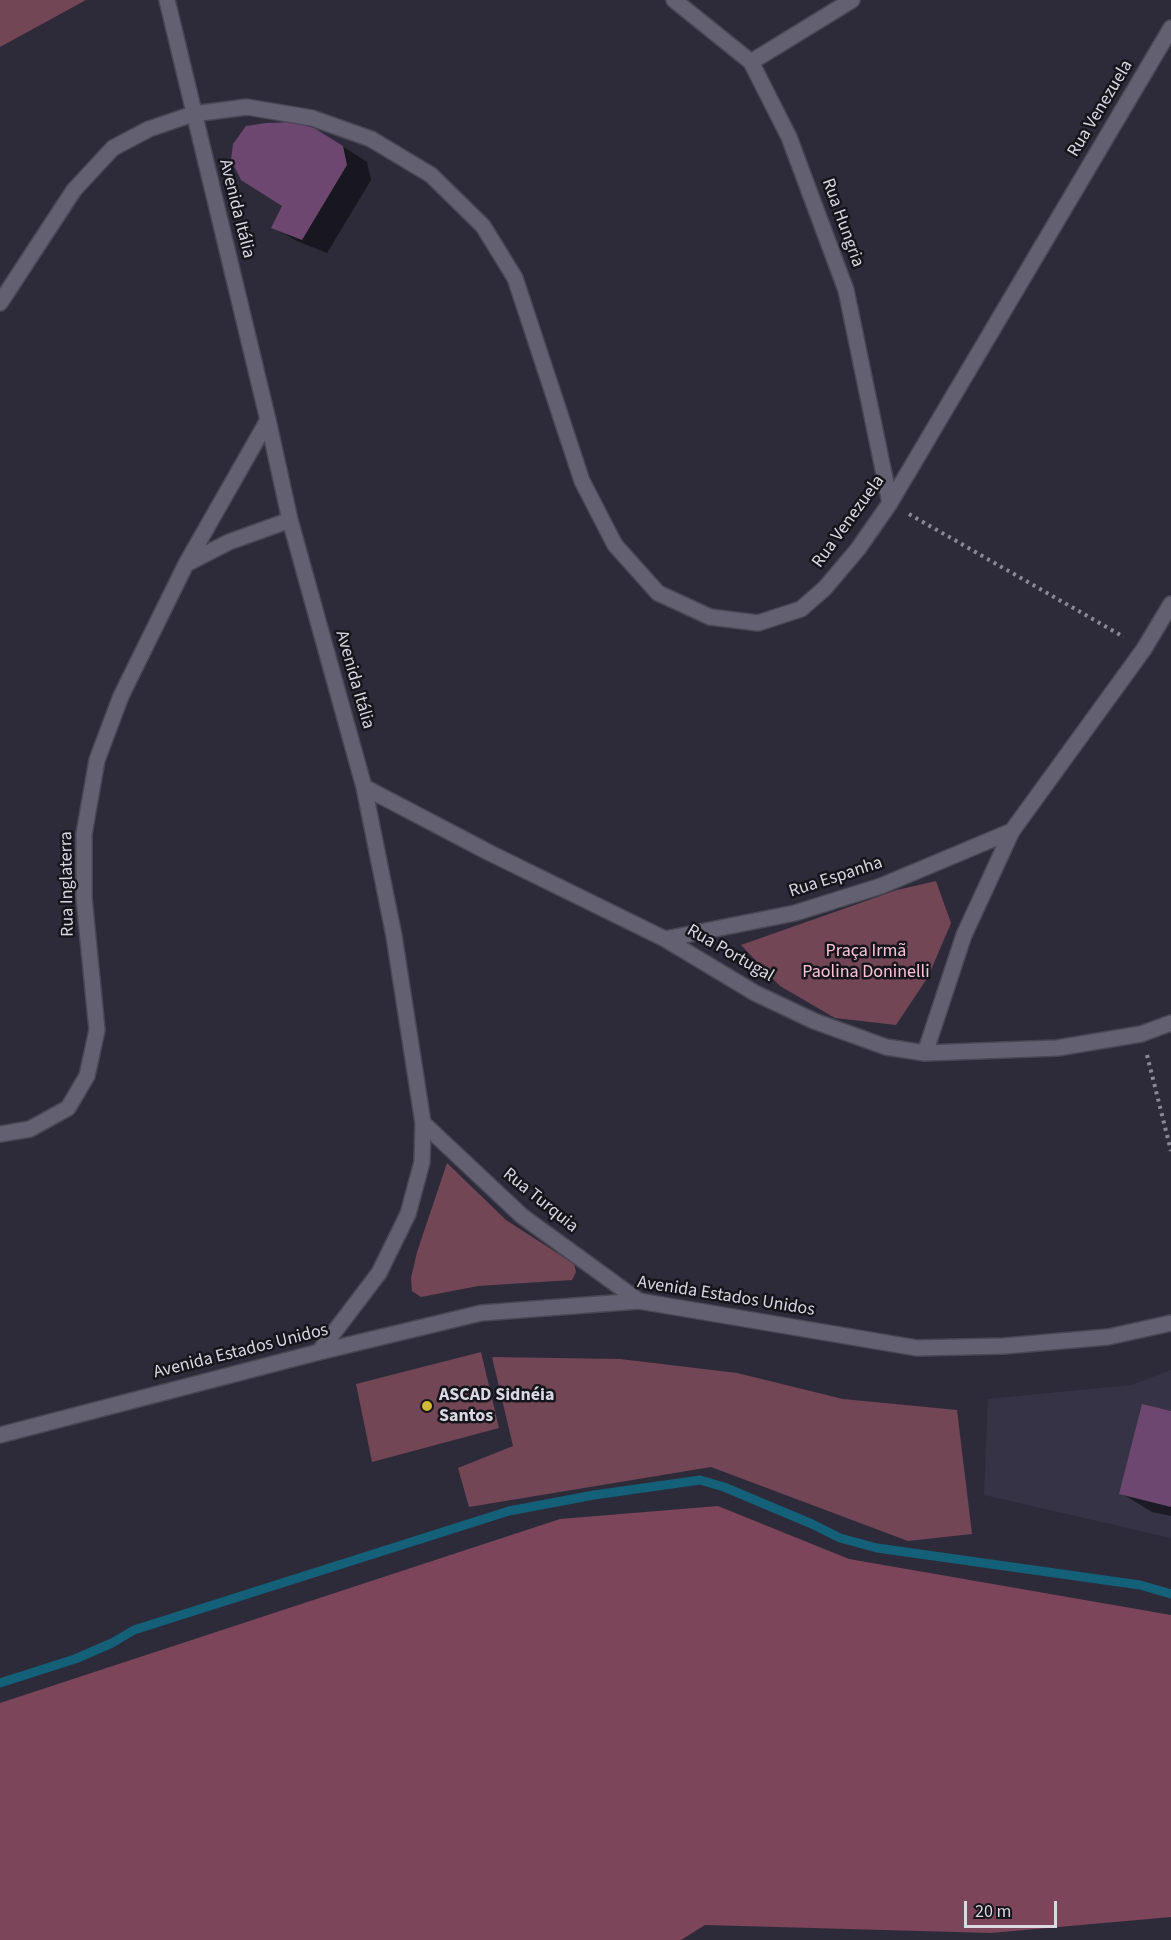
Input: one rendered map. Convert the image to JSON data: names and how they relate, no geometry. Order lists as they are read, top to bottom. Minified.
{"streets":{"street":["Rua Venezuela","Avenida Itália","Rua Hungria","Rua Espanha","Rua Inglaterra","Rua Portugal","Rua Turquia","Avenida Estados Unidos"]},"crossings":[["Rua Venezuela","Avenida Itália"],["Rua Venezuela","Rua Hungria"],["Avenida Itália","Rua Inglaterra"],["Avenida Itália","Rua Portugal"],["Avenida Itália","Rua Turquia"],["Avenida Itália","Avenida Estados Unidos"],["Rua Espanha","Rua Portugal"],["Rua Turquia","Avenida Estados Unidos"]],"parks":["Praça Irmã Paolina Doninelli"],"places":["ASCAD Sidnéia Santos"],"scale_bar":"20 m"}
